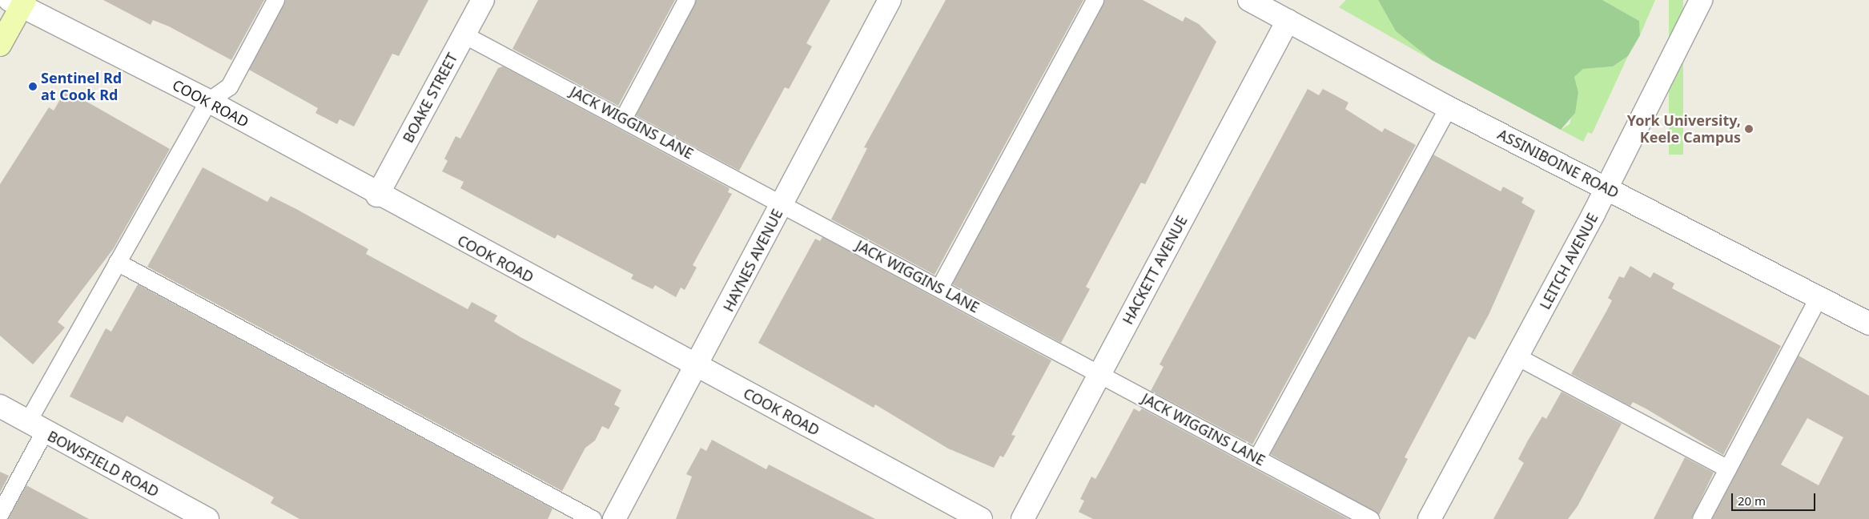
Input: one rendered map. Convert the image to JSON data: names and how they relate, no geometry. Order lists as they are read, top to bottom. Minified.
{"streets":{"street":["BOAKE STREET","COOK ROAD","ASSINIBOINE ROAD","HAYNES AVENUE","LEITCH AVENUE","HACKETT AVENUE","BOWSFIELD ROAD"],"lane":["JACK WIGGINS LANE"]},"crossings":[["BOAKE STREET","COOK ROAD"],["BOAKE STREET","JACK WIGGINS LANE"],["COOK ROAD","HAYNES AVENUE"],["JACK WIGGINS LANE","HAYNES AVENUE"],["JACK WIGGINS LANE","HACKETT AVENUE"],["ASSINIBOINE ROAD","LEITCH AVENUE"],["ASSINIBOINE ROAD","HACKETT AVENUE"]],"places":["Sentinel Rd at Cook Rd","York University, Keele Campus"],"scale_bar":"20 m"}
